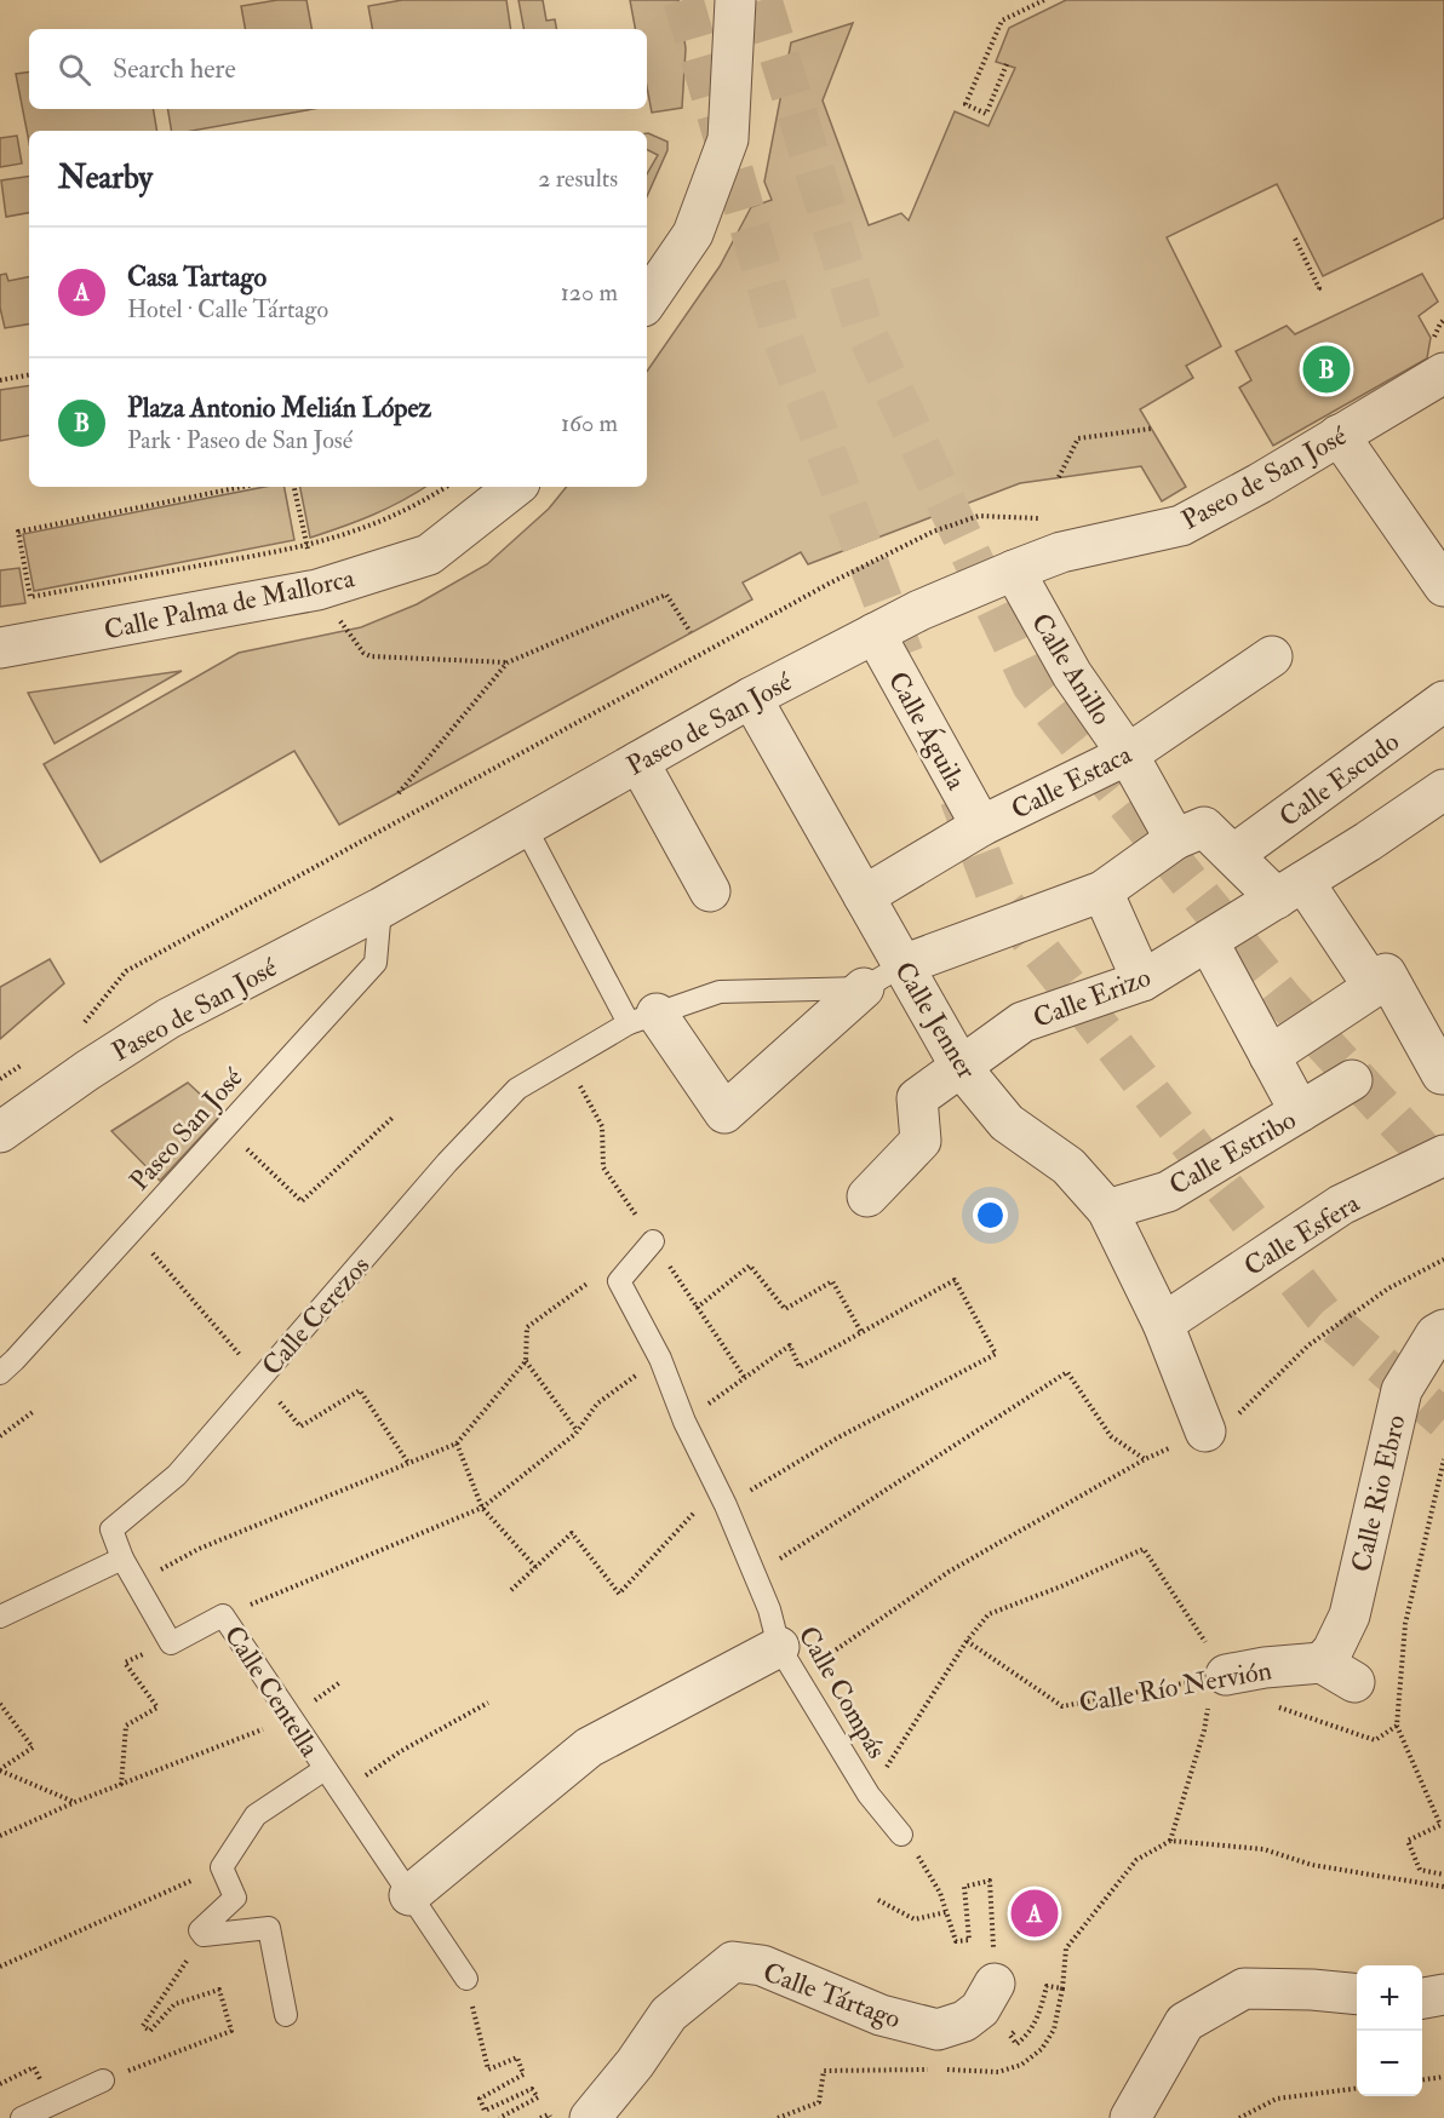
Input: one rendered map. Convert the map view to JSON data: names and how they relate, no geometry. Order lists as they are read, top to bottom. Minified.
{"streets":{"street":["Paseo de San José","Calle Palma de Mallorca","Calle Anillo","Calle Águila","Calle Escudo","Calle Estaca","Calle Erizo","Calle Jenner","Calle Estribo","Calle Esfera","Calle Cerezos","Calle Rio Ebro","Calle Río Nervión","Calle Tártago"],"lane":["Paseo San José","Calle Centella","Calle Compás"]},"crossings":[["Paseo de San José","Calle Anillo"],["Paseo de San José","Calle Águila"],["Paseo de San José","Calle Jenner"],["Paseo de San José","Paseo San José"],["Calle Anillo","Calle Estaca"],["Calle Anillo","Calle Cerezos"],["Calle Águila","Calle Estaca"],["Calle Estaca","Calle Jenner"],["Calle Erizo","Calle Jenner"],["Calle Jenner","Calle Estribo"],["Calle Jenner","Calle Esfera"],["Calle Jenner","Calle Cerezos"],["Calle Rio Ebro","Calle Río Nervión"]],"page":{"search":"Search here","heading":["Nearby","2 results"],"list":[{"mark":"A","name":"Casa Tartago","note":"Hotel · Calle Tártago","value":"120 m"},{"mark":"B","name":"Plaza Antonio Melián López","note":"Park · Paseo de San José","value":"160 m"}],"pins":["B","A"],"map_buttons":["+","−"]}}
